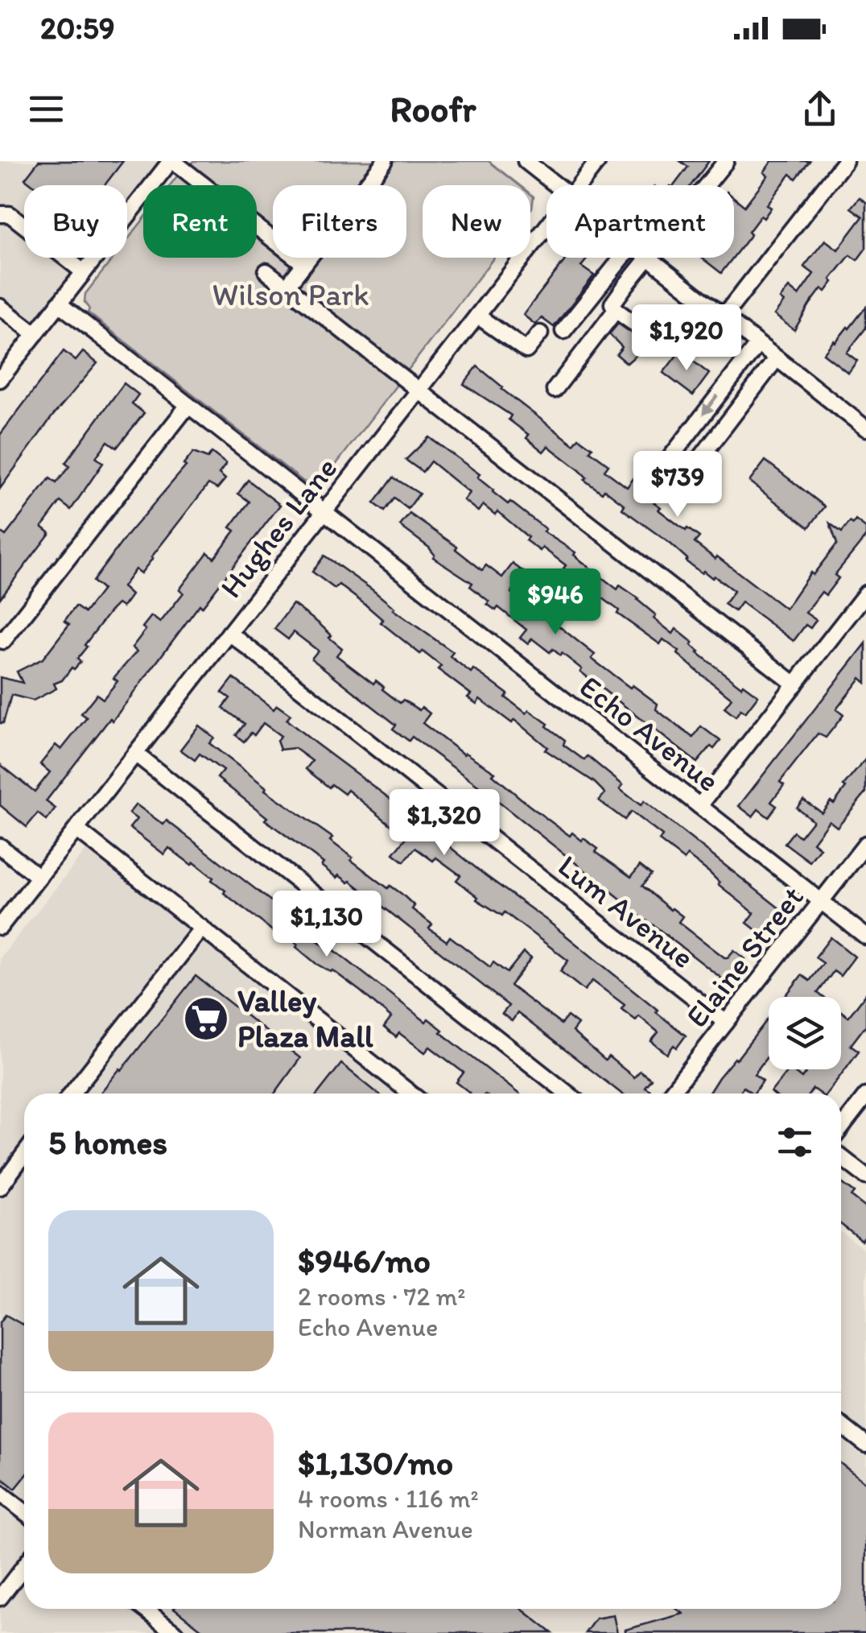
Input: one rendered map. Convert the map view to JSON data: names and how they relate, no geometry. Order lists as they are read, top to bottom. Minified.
{"streets":{"street":["Hughes Lane","Echo Avenue","Lum Avenue","Elaine Street"]},"crossings":[["Hughes Lane","Echo Avenue"],["Hughes Lane","Lum Avenue"],["Echo Avenue","Elaine Street"],["Lum Avenue","Elaine Street"]],"parks":["Wilson Park"],"places":{"supermarket":["Valley Plaza Mall"]},"page":{"status":"20:59","header":"Roofr","chip":["Buy","Rent","Filters","New","Apartment"],"price":["$1,920","$739","$946","$1,320","$1,130"],"heading":"5 homes","list":[{"name":"$946/mo","note":"2 rooms · 72 m² · Echo Avenue"},{"name":"$1,130/mo","note":"4 rooms · 116 m² · Norman Avenue"}]}}
